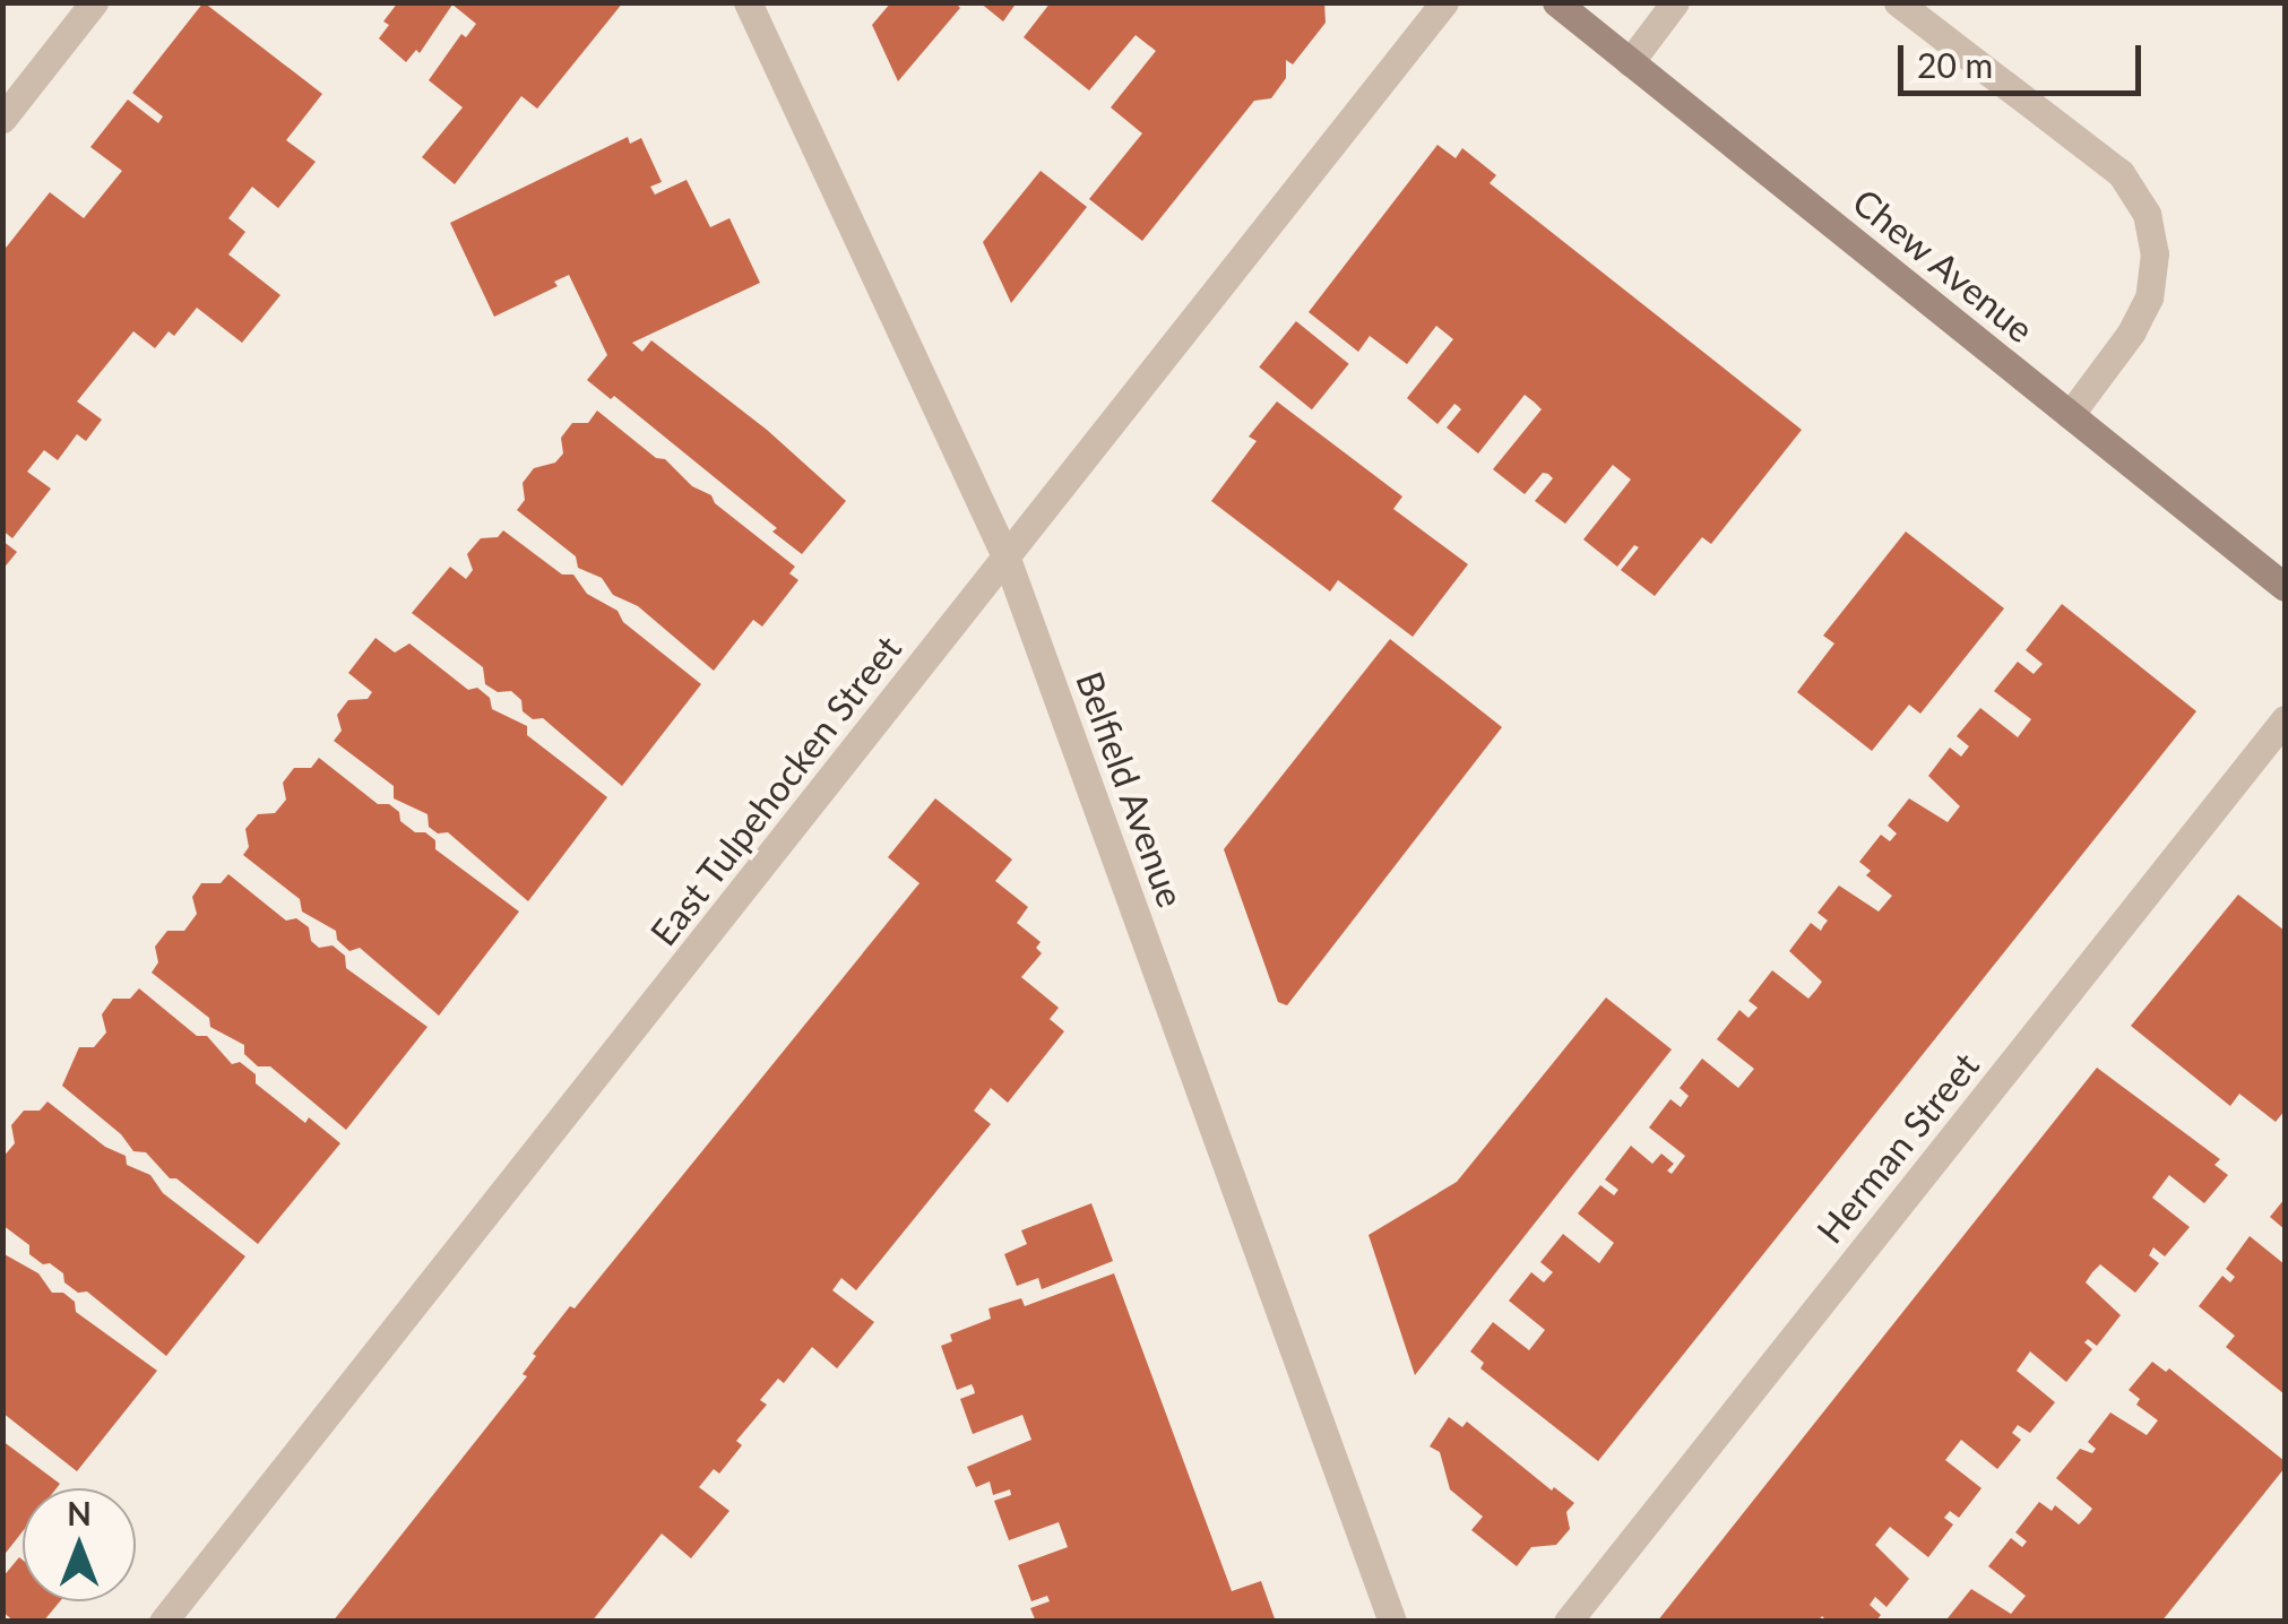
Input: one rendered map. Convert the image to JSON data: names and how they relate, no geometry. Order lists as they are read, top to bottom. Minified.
{"streets":{"street":["Chew Avenue","Belfield Avenue","East Tulpehocken Street","Herman Street"]},"crossings":[["Belfield Avenue","East Tulpehocken Street"]],"scale_bar":"20 m","north":"top"}
